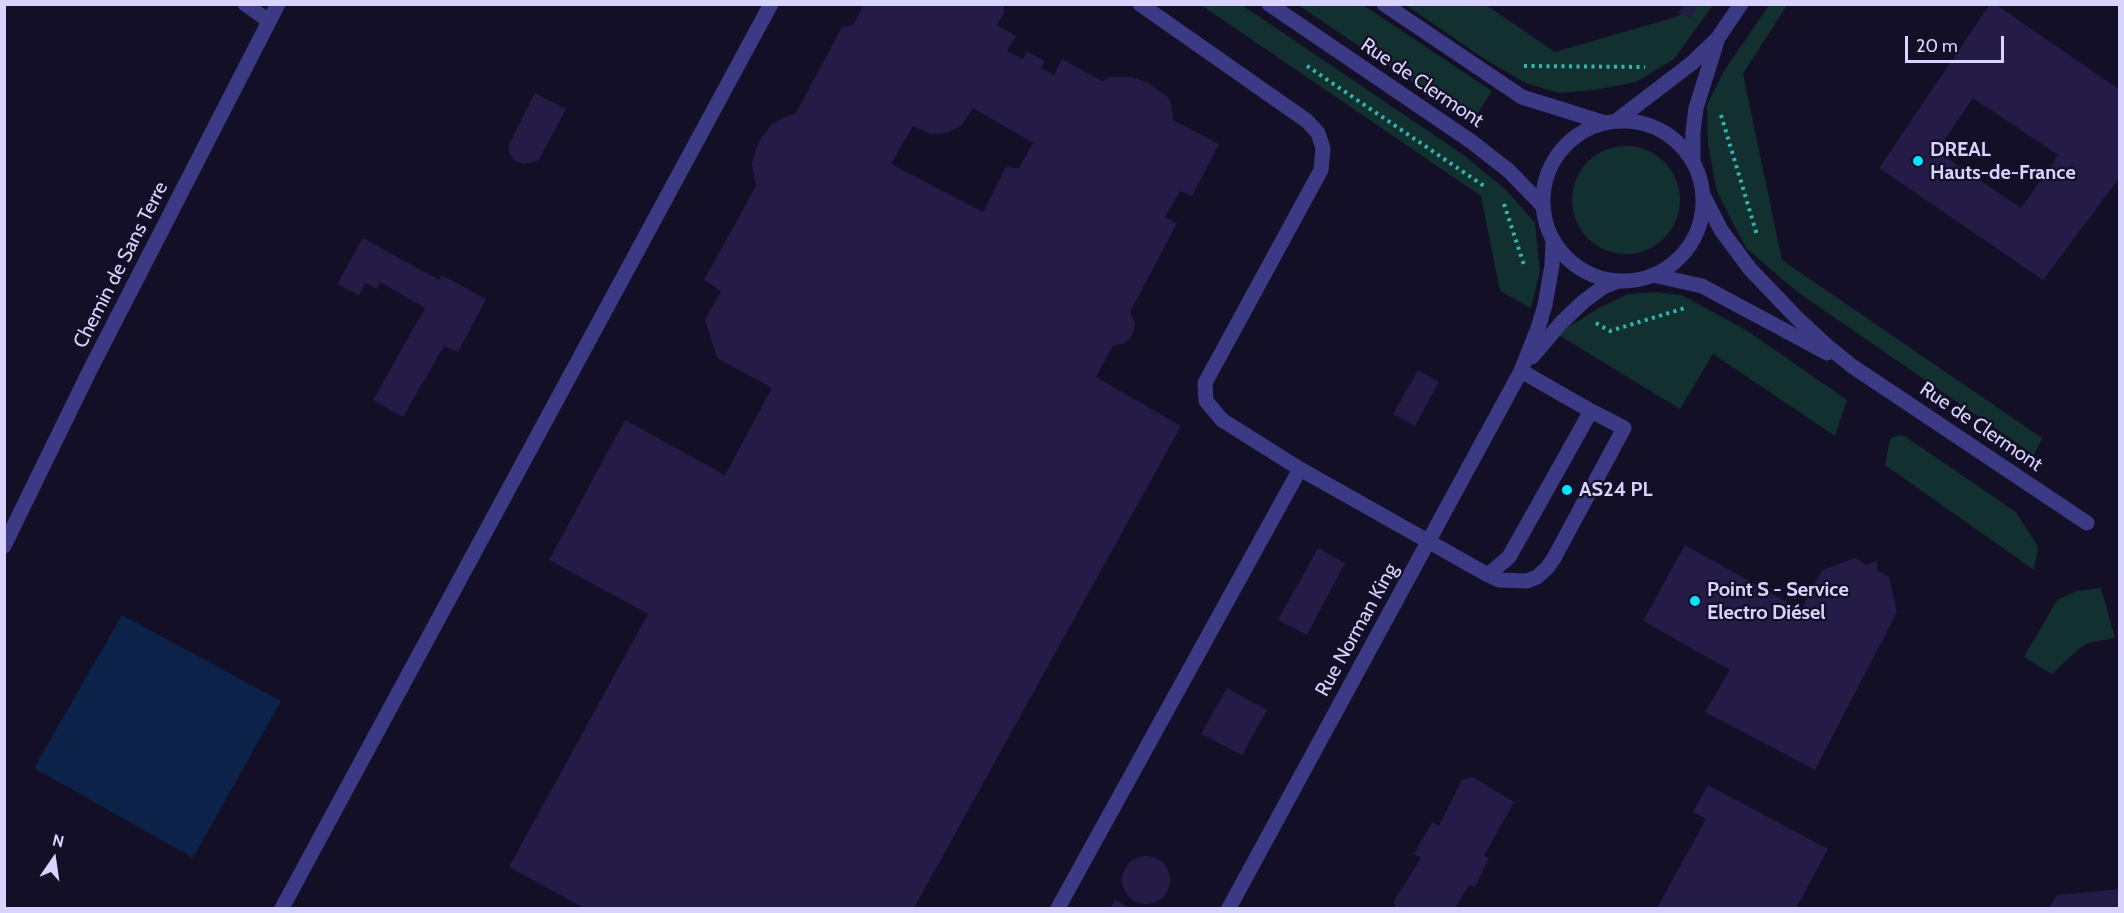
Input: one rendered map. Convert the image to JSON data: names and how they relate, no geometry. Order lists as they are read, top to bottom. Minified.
{"streets":{"street":["Rue de Clermont","Chemin de Sans Terre","Rue Norman King"]},"crossings":[["Rue de Clermont","Rue Norman King"]],"places":["DREAL Hauts-de-France","AS24 PL","Point S - Service Electro Diésel"],"scale_bar":"20 m","north":"top"}
